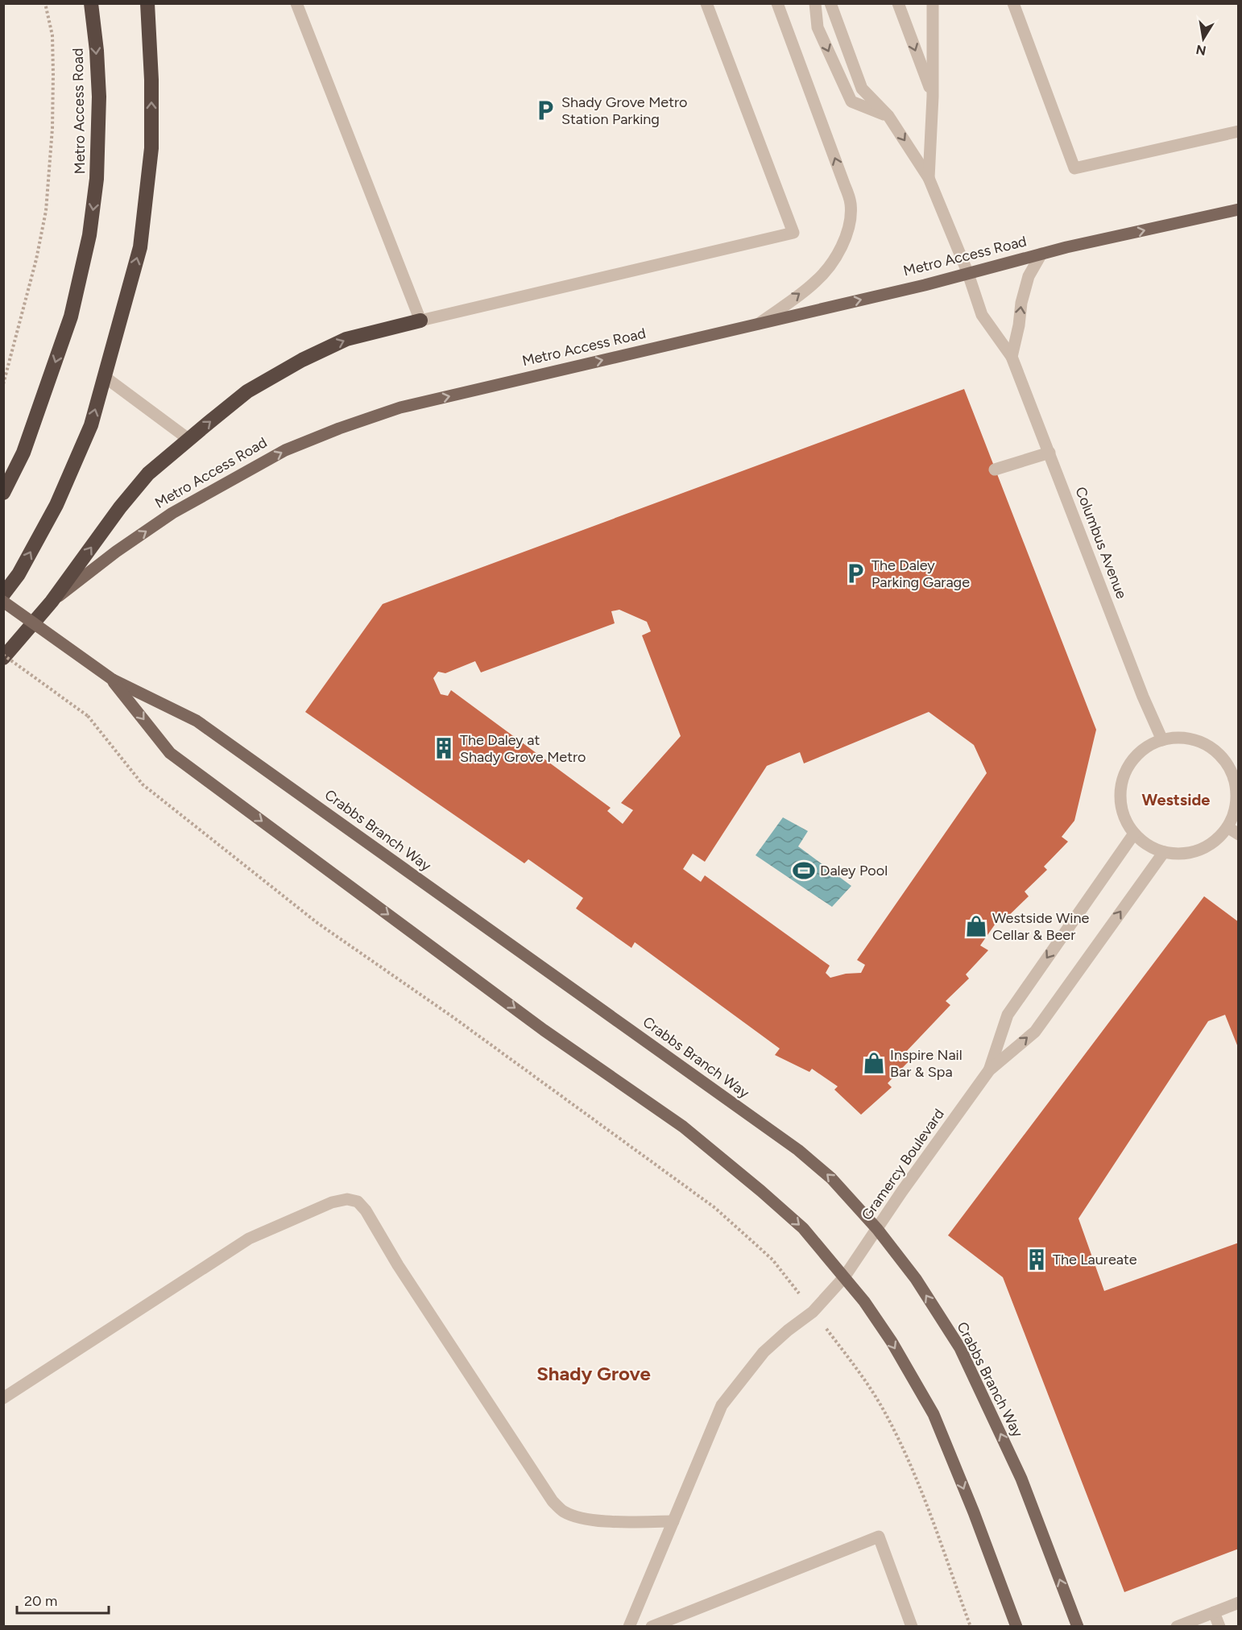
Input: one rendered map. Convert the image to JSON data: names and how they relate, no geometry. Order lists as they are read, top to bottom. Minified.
{"streets":{"highway":["Metro Access Road"],"main road":["Crabbs Branch Way"],"street":["Columbus Avenue","Gramercy Boulevard"]},"crossings":[["Metro Access Road","Columbus Avenue"],["Columbus Avenue","Gramercy Boulevard"],["Crabbs Branch Way","Gramercy Boulevard"]],"districts":["Westside","Shady Grove"],"places":{"parking":["Shady Grove Metro Station Parking","The Daley Parking Garage"],"building":["The Daley at Shady Grove Metro","The Laureate"],"sports":["Daley Pool"],"shop":["Westside Wine Cellar & Beer","Inspire Nail Bar & Spa"]},"scale_bar":"20 m","north":"bottom"}
